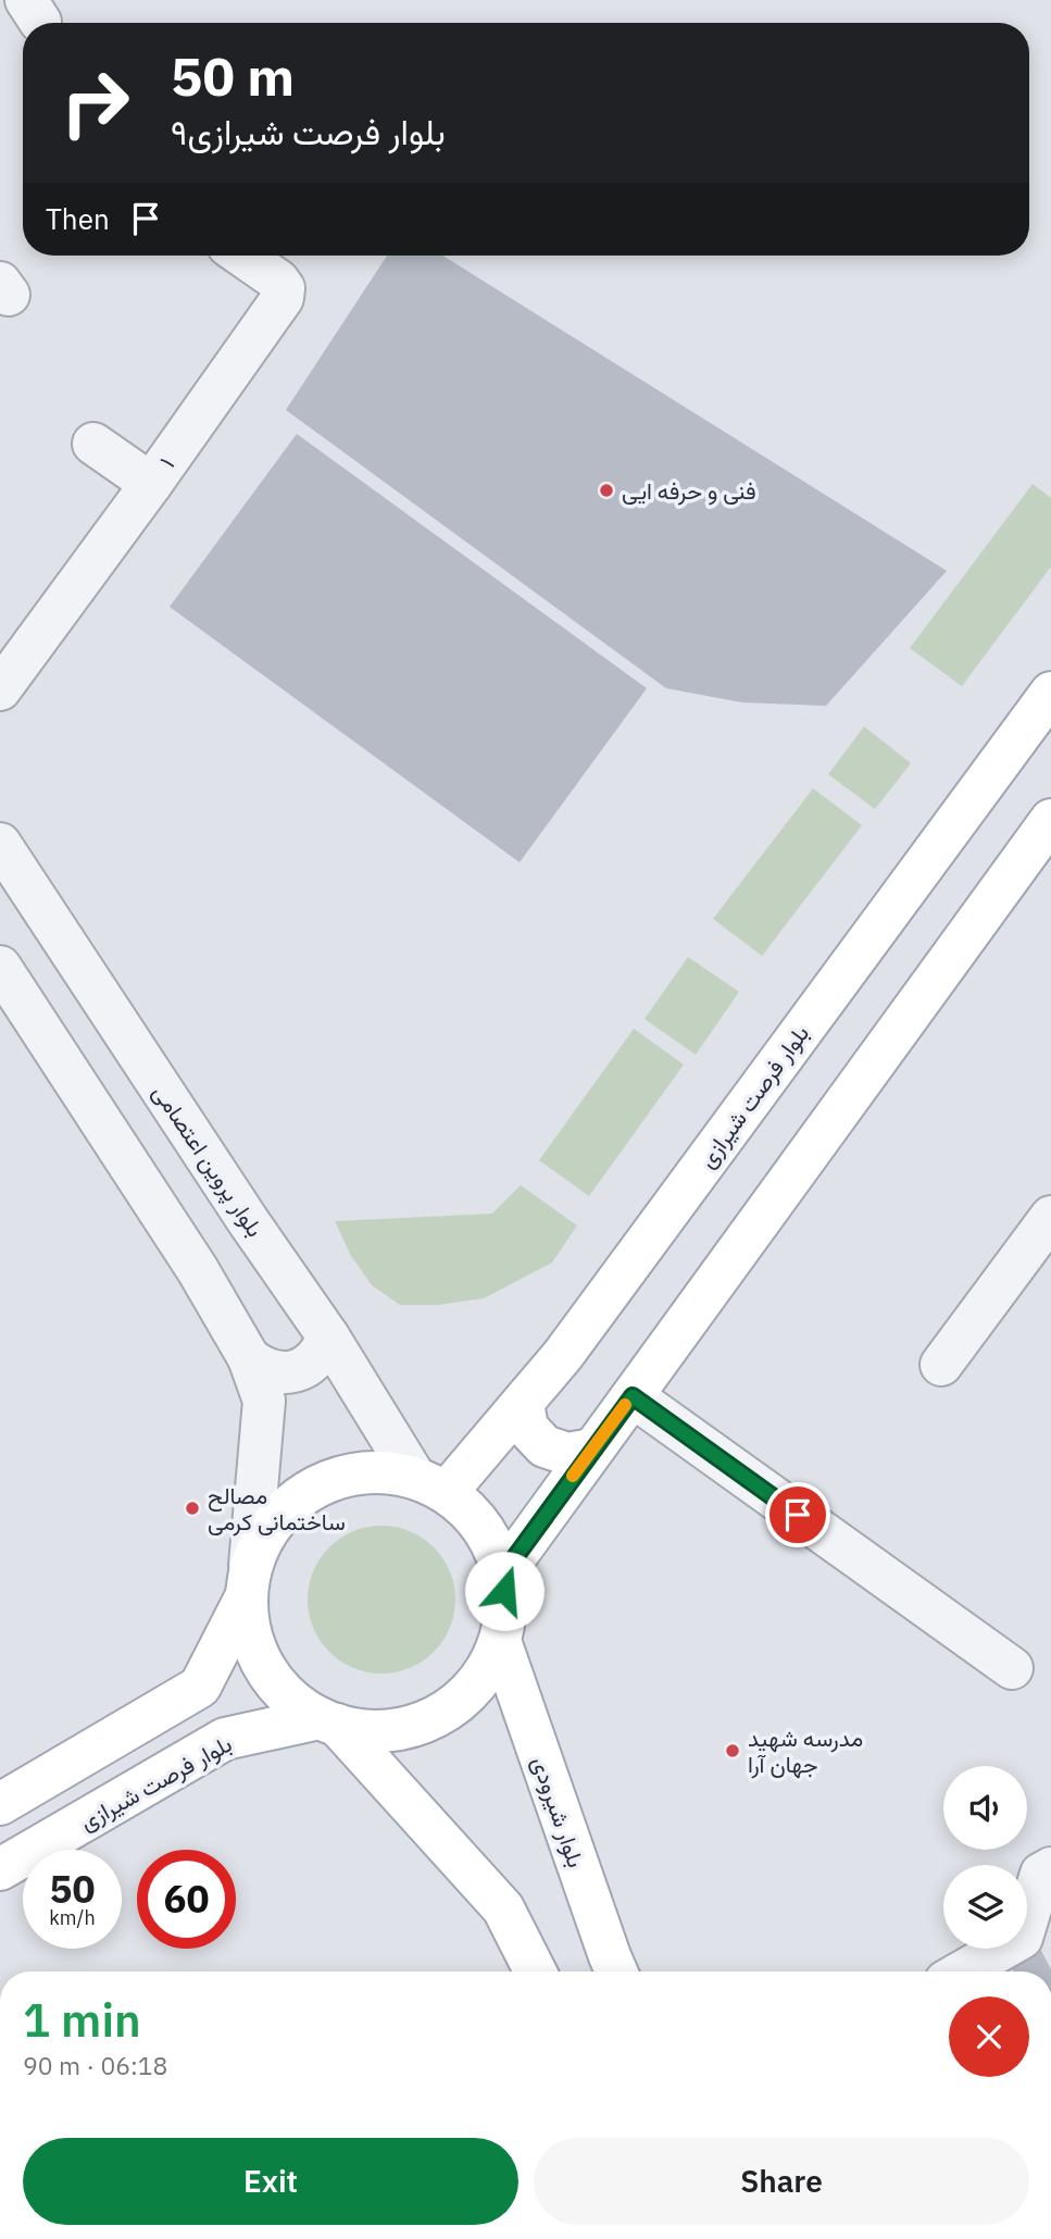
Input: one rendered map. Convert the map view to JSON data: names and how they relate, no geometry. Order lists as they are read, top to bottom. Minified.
{"streets":{"main road":["بلوار فرصت شیرازی","بلوار شیرودی"],"street":["۱","بلوار پروین اعتصامی"]},"crossings":[["بلوار فرصت شیرازی","بلوار پروین اعتصامی"],["بلوار فرصت شیرازی","بلوار شیرودی"],["بلوار پروین اعتصامی","بلوار شیرودی"]],"places":["فنی و حرفه ایی","مصالح ساختمانی کرمی","مدرسه شهید جهان آرا"],"page":{"turn":["50 m","۹بلوار فرصت شیرازی"],"then":"Then","speed":"50 km/h","limit":"60","heading":["1 min","90 m · 06:18"],"buttons":["Exit","Share"]}}
